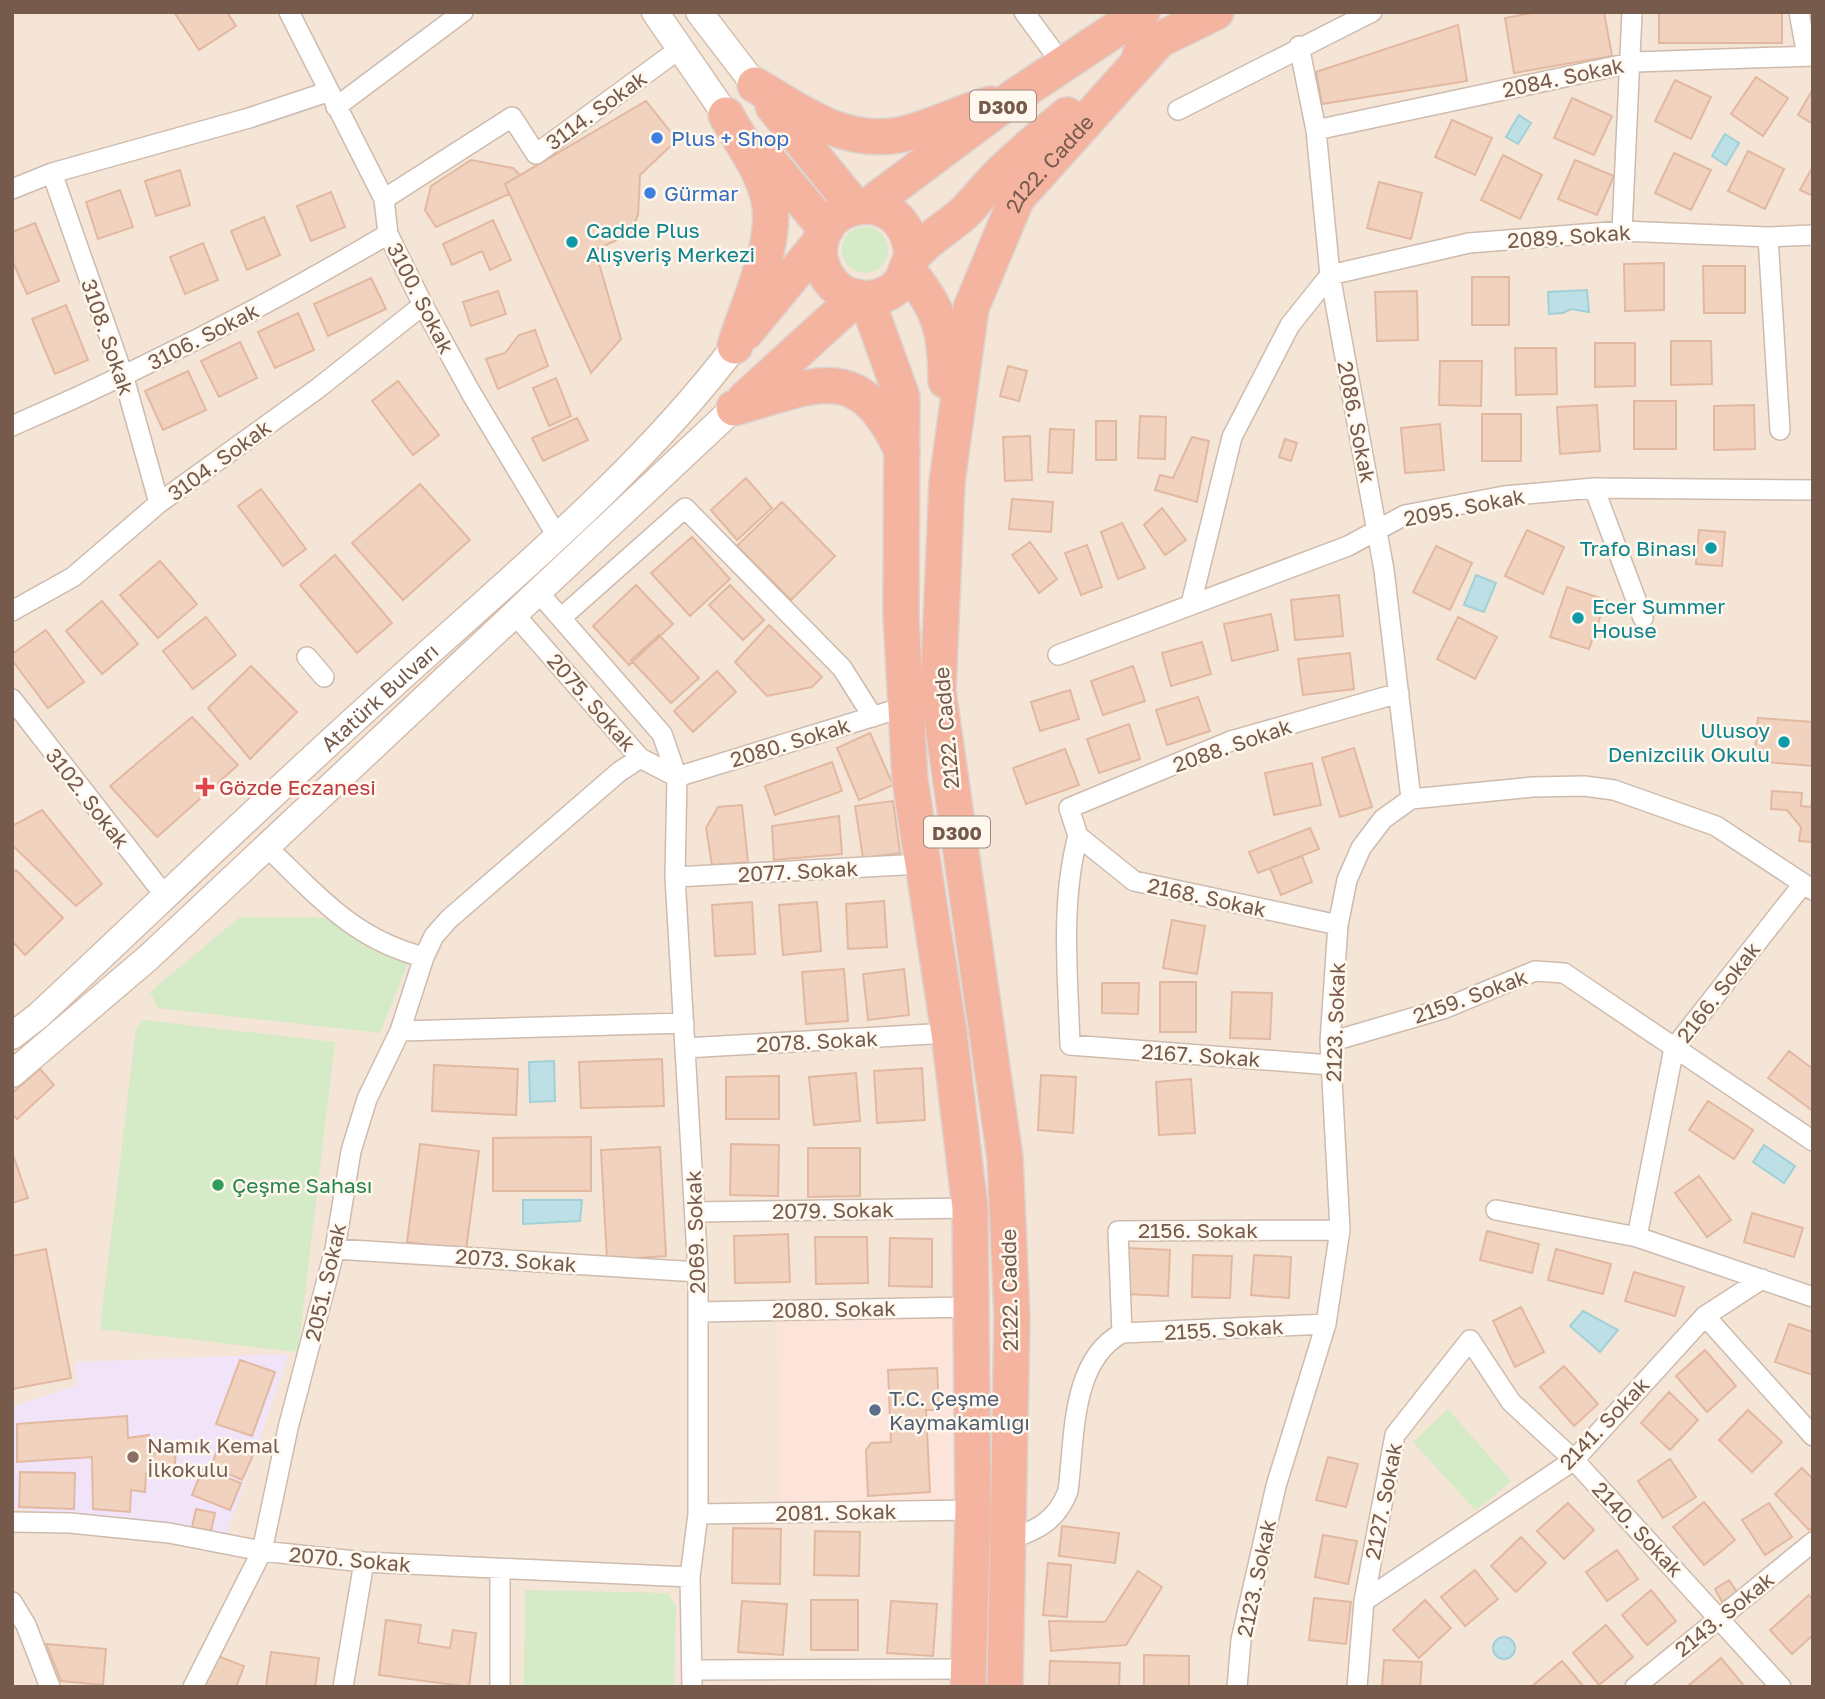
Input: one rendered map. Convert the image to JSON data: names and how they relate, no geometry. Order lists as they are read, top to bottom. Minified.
{"streets":{"highway":["D300","2122. Cadde"],"main road":["Atatürk Bulvarı"],"street":["2084. Sokak","3114. Sokak","2089. Sokak","3100. Sokak","3106. Sokak","3108. Sokak","2086. Sokak","3104. Sokak","2095. Sokak","2075. Sokak","2080. Sokak","2088. Sokak","3102. Sokak","2077. Sokak","2168. Sokak","2166. Sokak","2159. Sokak","2123. Sokak","2078. Sokak","2167. Sokak","2079. Sokak","2156. Sokak","2069. Sokak","2073. Sokak","2051. Sokak","2155. Sokak","2141. Sokak","2127. Sokak","2081. Sokak","2140. Sokak","2070. Sokak","2143. Sokak"]},"crossings":[["2084. Sokak","2086. Sokak"],["D300","2122. Cadde"],["D300","Atatürk Bulvarı"],["3114. Sokak","3100. Sokak"],["2122. Cadde","2080. Sokak"],["2122. Cadde","2077. Sokak"],["2122. Cadde","2078. Sokak"],["2122. Cadde","2079. Sokak"],["2122. Cadde","2081. Sokak"],["2089. Sokak","2086. Sokak"],["3100. Sokak","3106. Sokak"],["3100. Sokak","3104. Sokak"],["3100. Sokak","Atatürk Bulvarı"],["3106. Sokak","3108. Sokak"],["3108. Sokak","3104. Sokak"],["2086. Sokak","2095. Sokak"],["2086. Sokak","2088. Sokak"],["2086. Sokak","2123. Sokak"],["Atatürk Bulvarı","2075. Sokak"],["Atatürk Bulvarı","3102. Sokak"],["2075. Sokak","2080. Sokak"],["2075. Sokak","2069. Sokak"],["2075. Sokak","2051. Sokak"],["2080. Sokak","2069. Sokak"],["2088. Sokak","2168. Sokak"],["2088. Sokak","2167. Sokak"],["2077. Sokak","2069. Sokak"],["2168. Sokak","2123. Sokak"],["2168. Sokak","2167. Sokak"],["2166. Sokak","2159. Sokak"],["2159. Sokak","2123. Sokak"],["2123. Sokak","2167. Sokak"],["2123. Sokak","2156. Sokak"],["2123. Sokak","2155. Sokak"],["2078. Sokak","2069. Sokak"],["2079. Sokak","2069. Sokak"],["2156. Sokak","2155. Sokak"],["2069. Sokak","2073. Sokak"],["2069. Sokak","2081. Sokak"],["2069. Sokak","2070. Sokak"],["2073. Sokak","2051. Sokak"],["2051. Sokak","2070. Sokak"],["2141. Sokak","2127. Sokak"],["2141. Sokak","2140. Sokak"],["2127. Sokak","2140. Sokak"],["2140. Sokak","2143. Sokak"]],"places":{"other":["Plus + Shop","Gürmar","Cadde Plus Alışveriş Merkezi","Trafo Binası","Ecer Summer House","Ulusoy Denizcilik Okulu","Çeşme Sahası","T.C. Çeşme Kaymakamlığı","Namık Kemal İlkokulu"],"health":["Gözde Eczanesi"]}}
